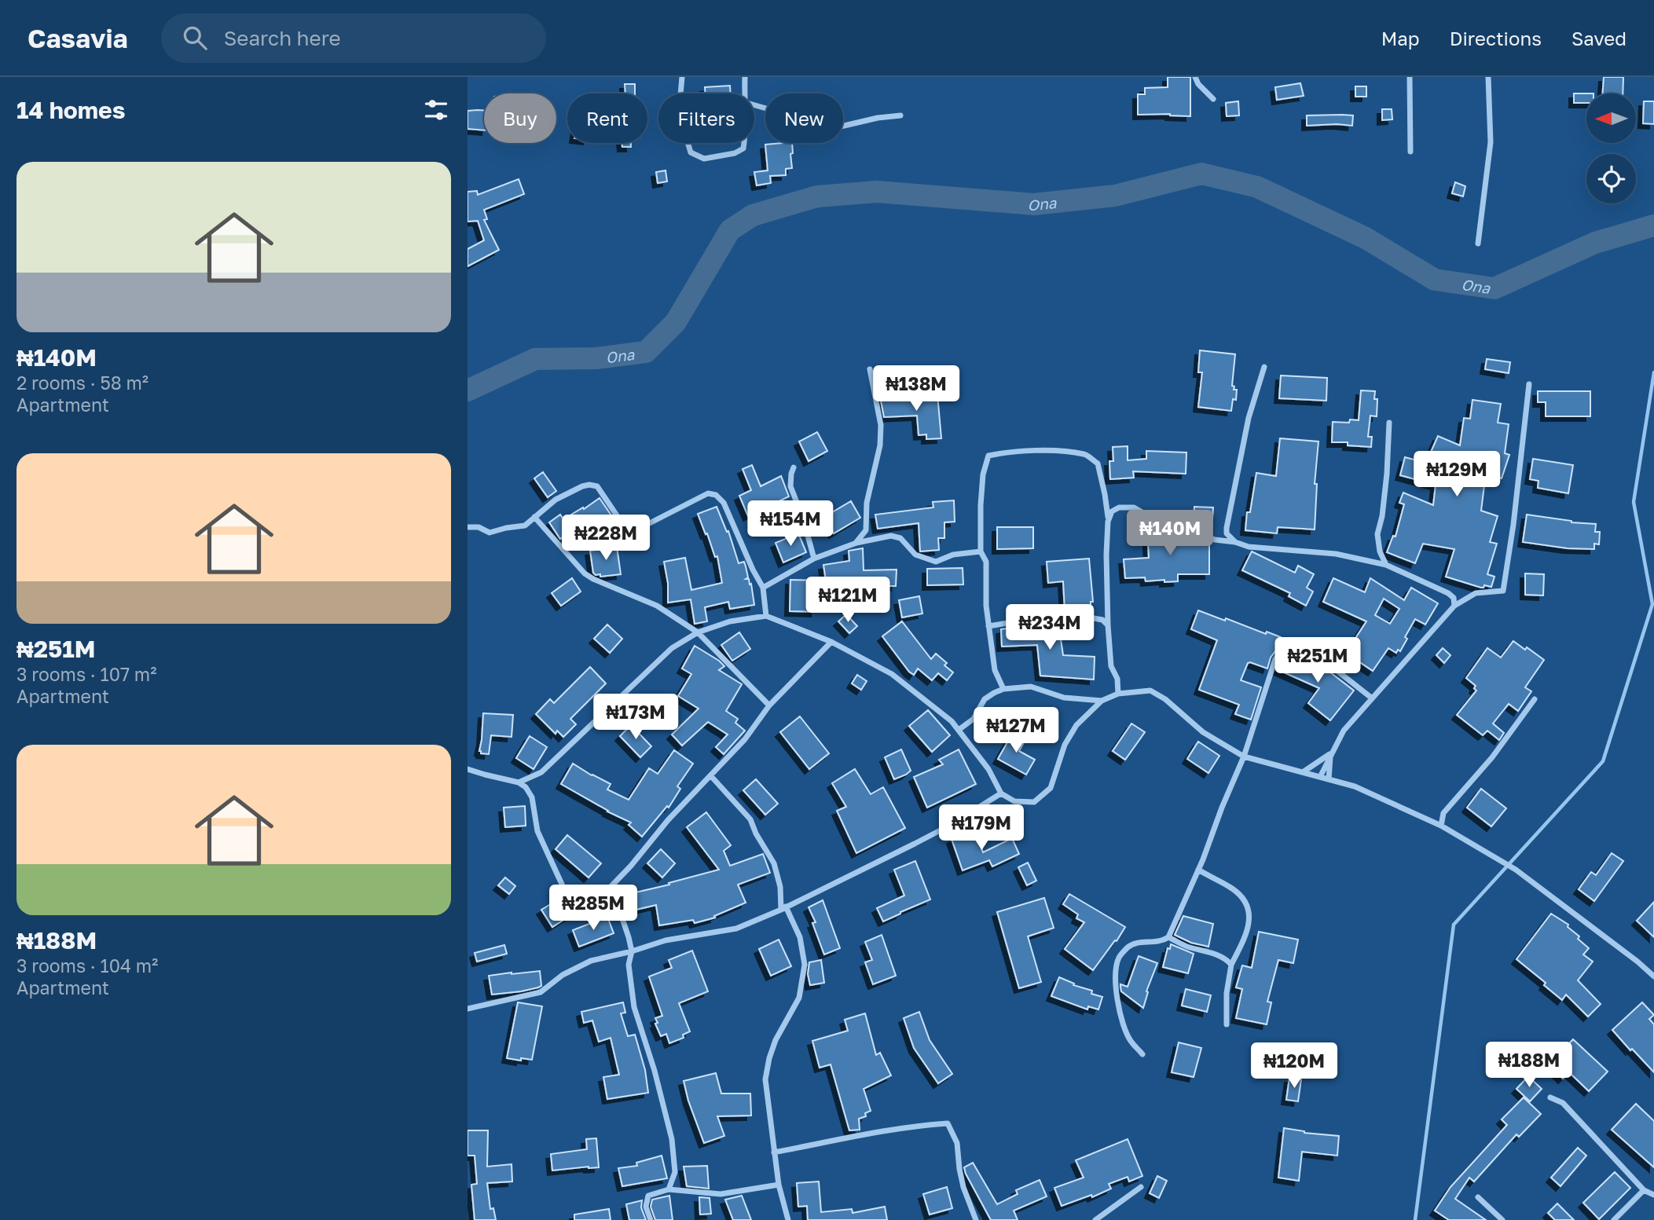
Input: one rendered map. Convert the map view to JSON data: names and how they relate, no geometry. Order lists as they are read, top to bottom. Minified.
{"water":["Ona"],"north":"left","page":{"header":"Casavia","search":"Search here","nav":["Map","Directions","Saved"],"heading":"14 homes","chip":["Buy","Rent","Filters","New"],"list":[{"name":"₦140M","note":"2 rooms · 58 m² · Apartment"},{"name":"₦251M","note":"3 rooms · 107 m² · Apartment"},{"name":"₦188M","note":"3 rooms · 104 m² · Apartment"}],"price":["₦138M","₦129M","₦154M","₦140M","₦228M","₦121M","₦234M","₦251M","₦173M","₦127M","₦179M","₦285M","₦188M","₦120M"]}}
